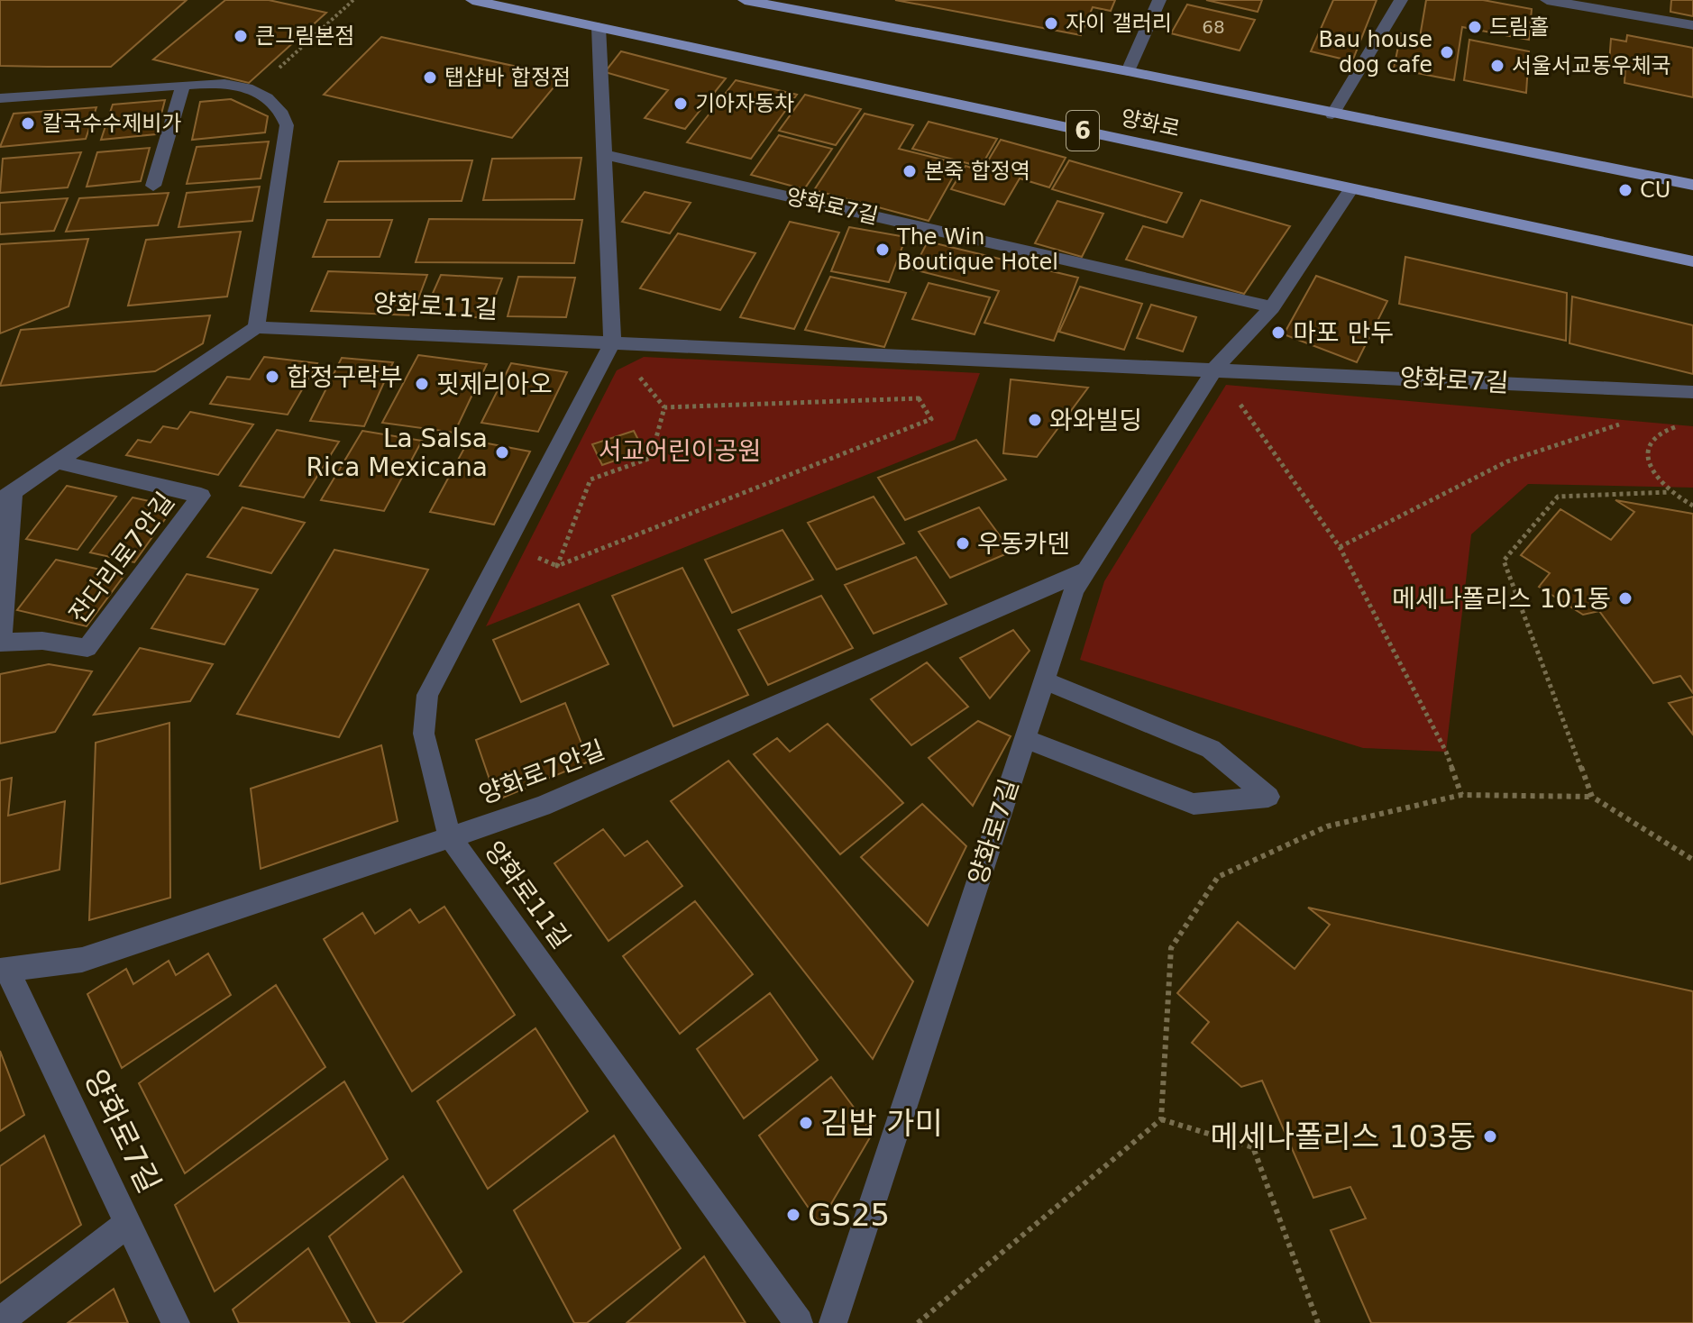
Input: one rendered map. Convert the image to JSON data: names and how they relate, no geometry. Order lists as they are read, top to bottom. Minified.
{"streets":{"main road":["양화로","6"],"street":["양화로7길","양화로11길","잔다리로7안길","양화로7안길"]},"crossings":[["양화로","양화로7길"],["양화로7길","양화로11길"],["양화로7길","양화로7안길"],["양화로11길","잔다리로7안길"],["양화로11길","양화로7안길"]],"parks":["서교어린이공원"],"places":["자이 갤러리","드림홀","큰그림본점","Bau house dog cafe","서울서교동우체국","탭샵바 합정점","기아자동차","칼국수수제비가","본죽 합정역","CU","The Win Boutique Hotel","마포 만두","합정구락부","핏제리아오","와와빌딩","La Salsa Rica Mexicana","우동카덴","메세나폴리스 101동","김밥 가미","메세나폴리스 103동","GS25"],"house_numbers":["68"]}
